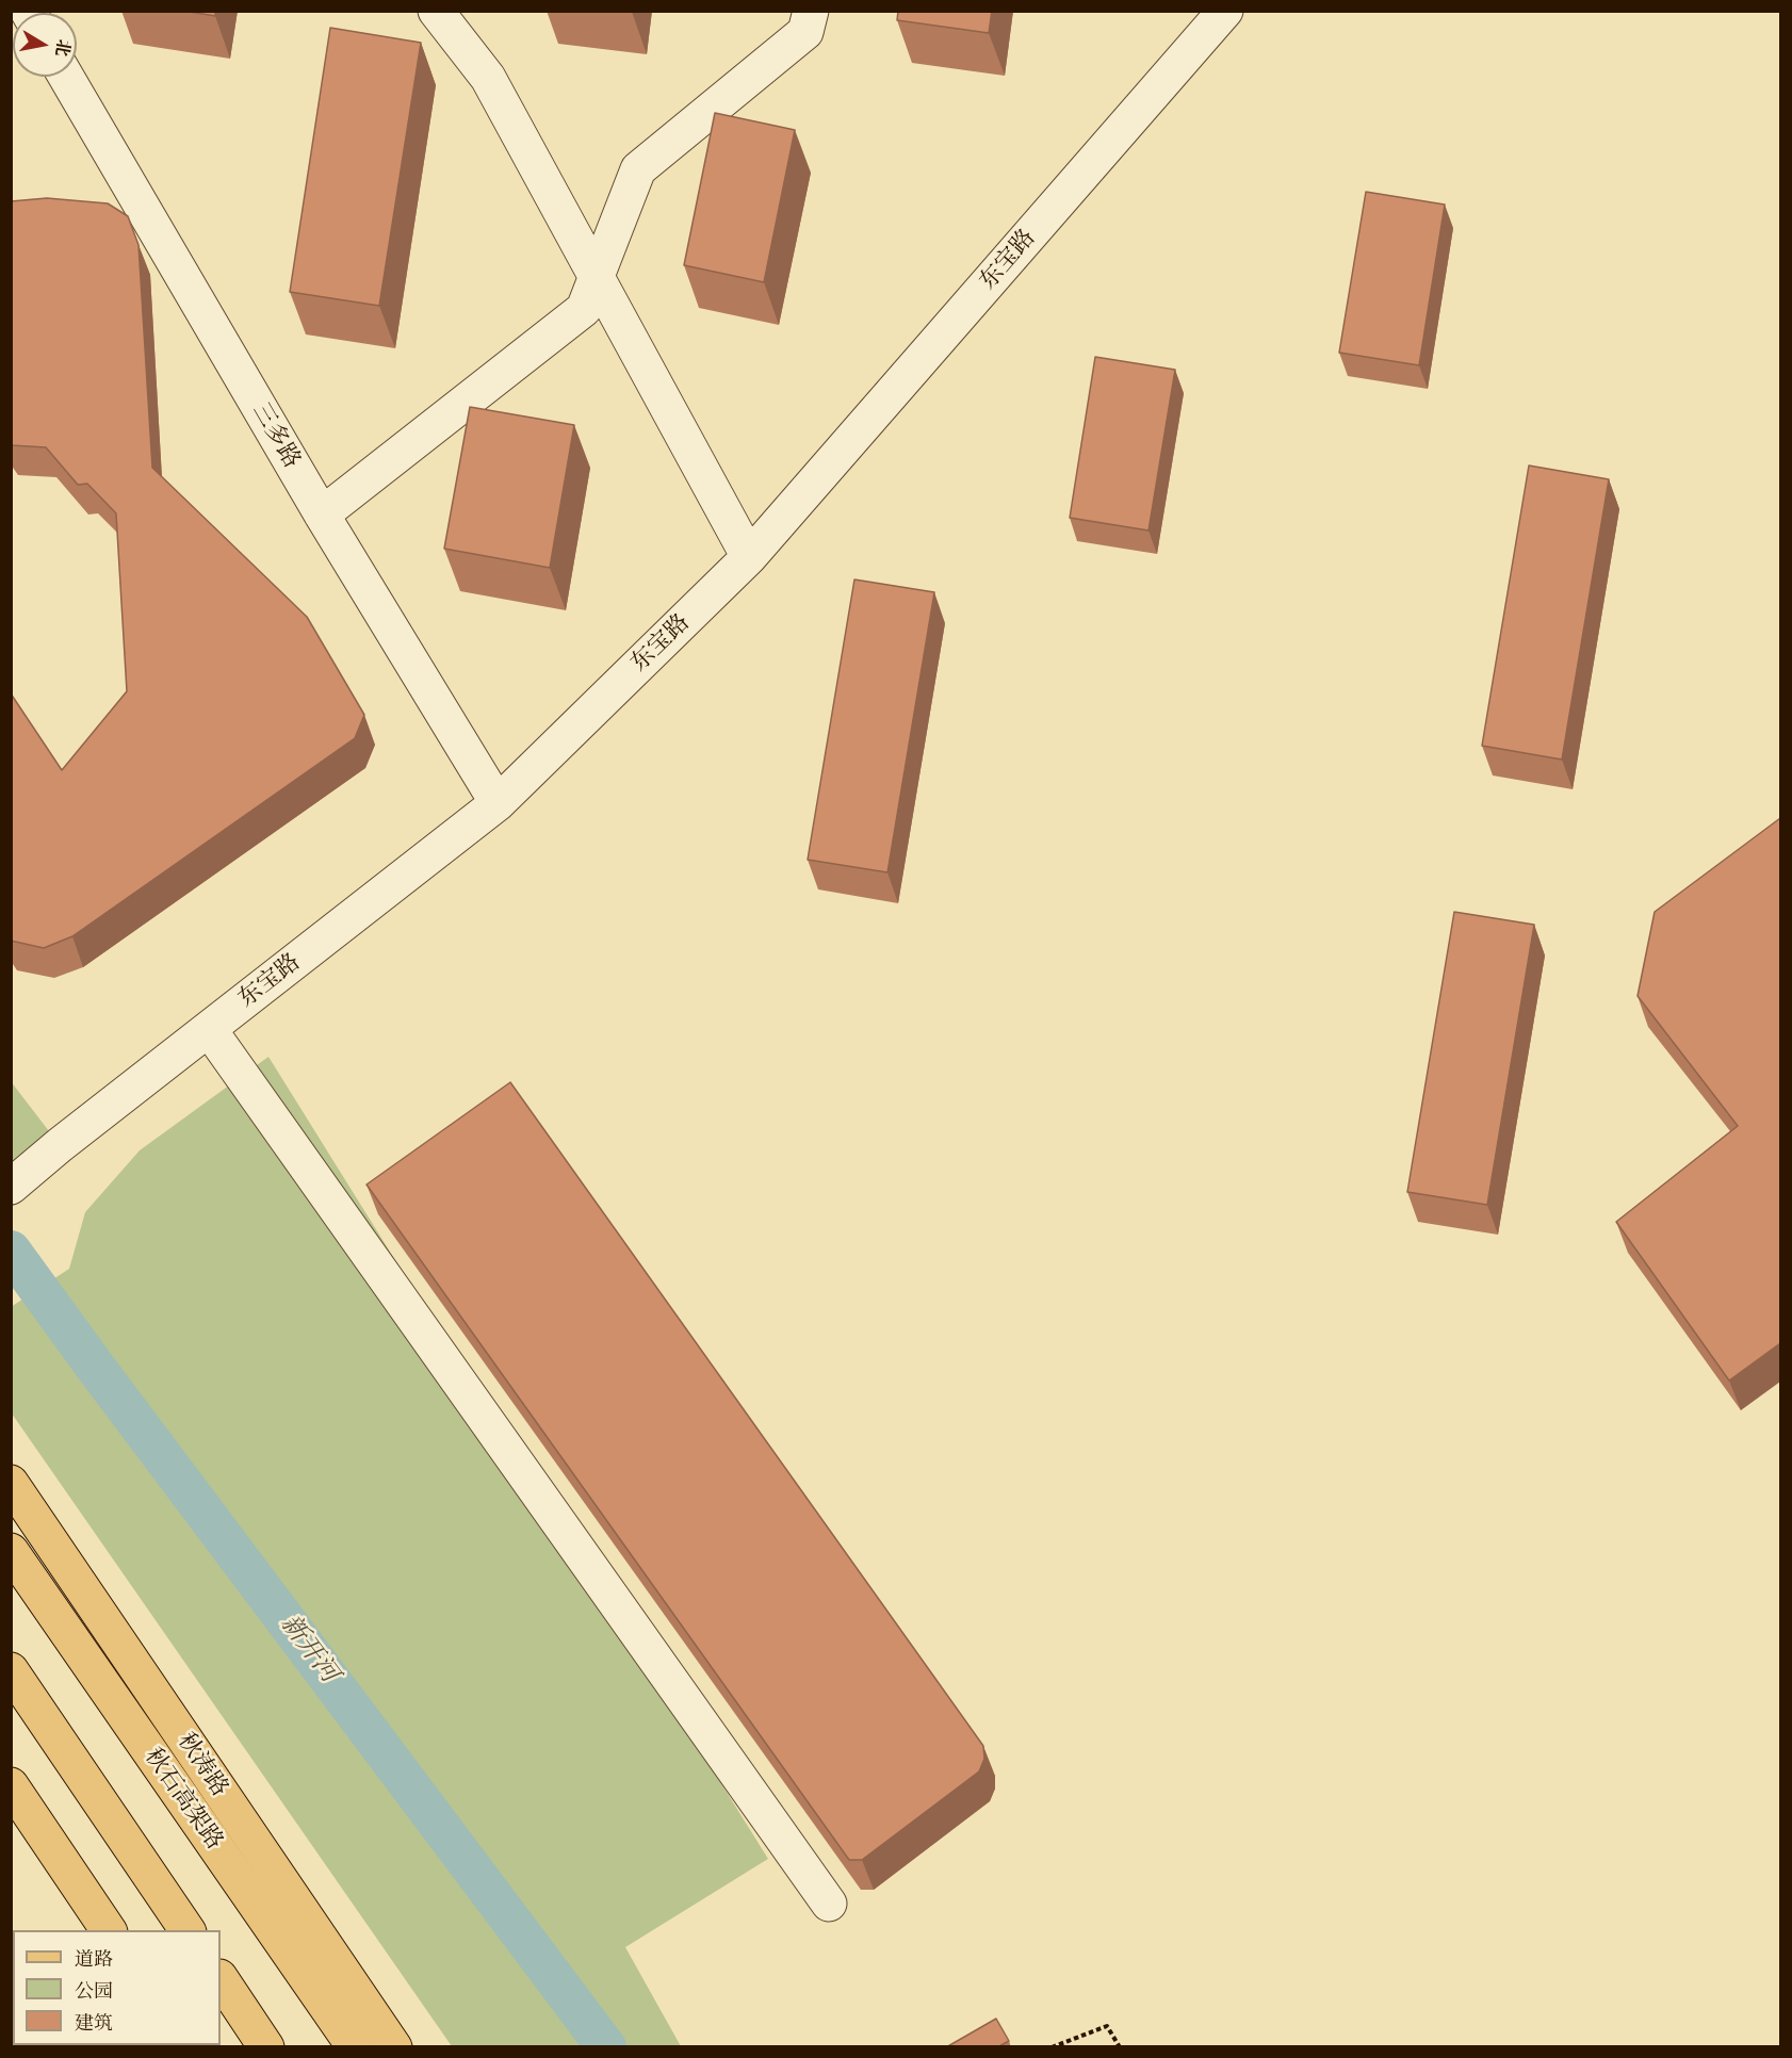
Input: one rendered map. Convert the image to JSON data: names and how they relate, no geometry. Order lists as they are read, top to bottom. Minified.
{"streets":{"main road":["秋涛路","秋石高架路"],"street":["东宝路","三多路"]},"crossings":[["东宝路","三多路"]],"water":["新开河"],"legend":["道路","公园","建筑"],"north":"right"}
